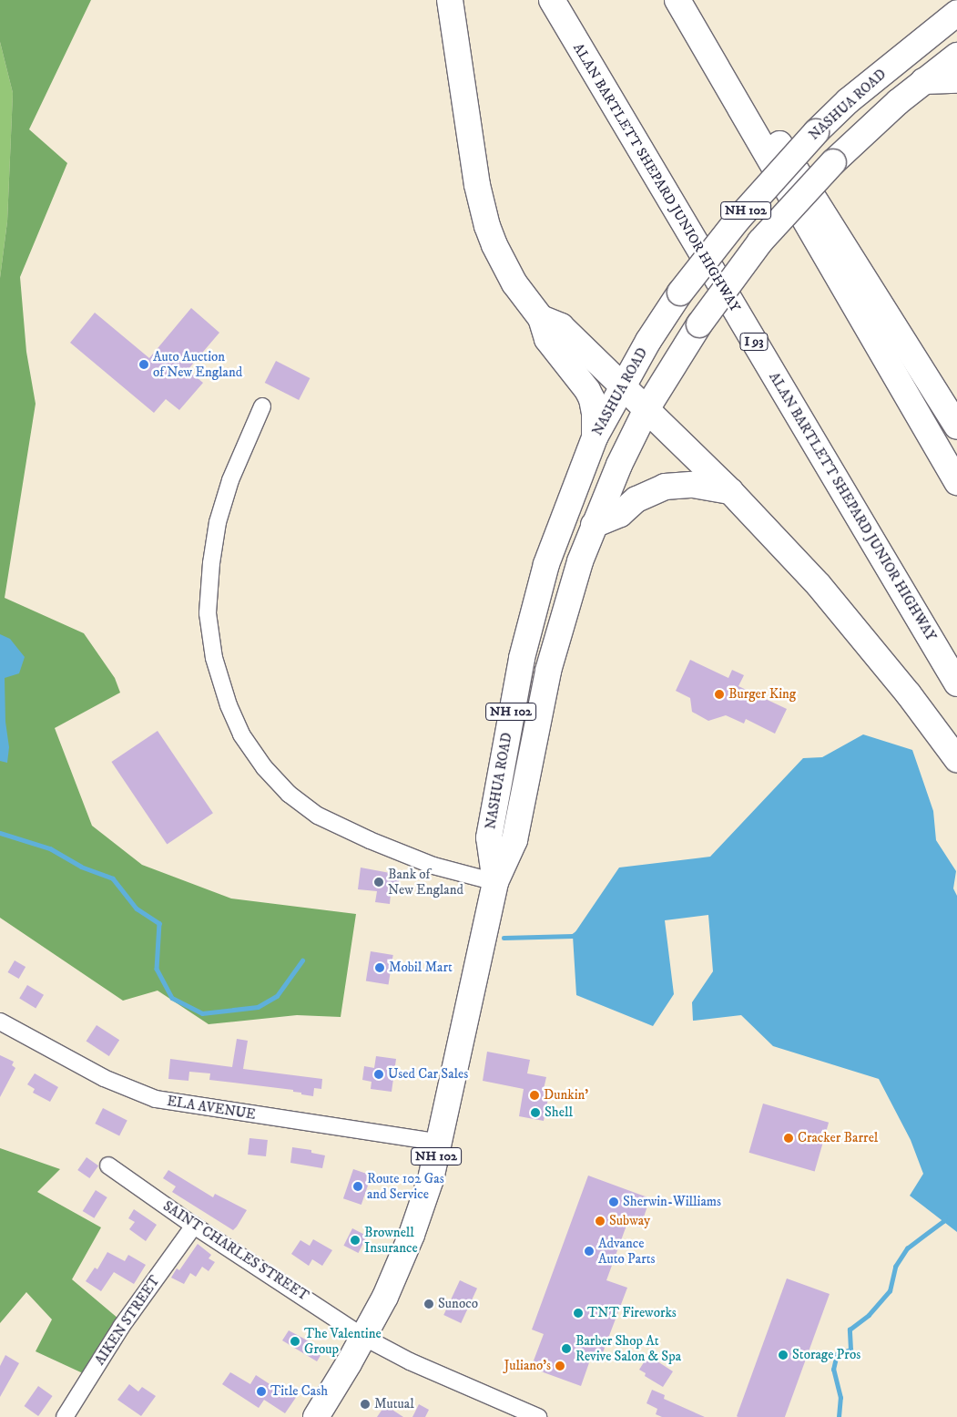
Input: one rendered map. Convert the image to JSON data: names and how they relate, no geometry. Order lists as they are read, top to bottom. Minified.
{"streets":{"main road":["NASHUA ROAD","ALAN BARTLETT SHEPARD JUNIOR HIGHWAY","NH 102","I 93"],"street":["ELA AVENUE","SAINT CHARLES STREET","AIKEN STREET"]},"crossings":[["NASHUA ROAD","ELA AVENUE"],["NASHUA ROAD","SAINT CHARLES STREET"],["SAINT CHARLES STREET","AIKEN STREET"]],"places":["Auto Auction of New England","Burger King","Bank of New England","Mobil Mart","Used Car Sales","Dunkin'","Shell","Cracker Barrel","Route 102 Gas and Service","Sherwin-Williams","Subway","Brownell Insurance","Advance Auto Parts","Sunoco","TNT Fireworks","The Valentine Group","Barber Shop At Revive Salon & Spa","Storage Pros","Juliano's","Title Cash","Mutual"]}
